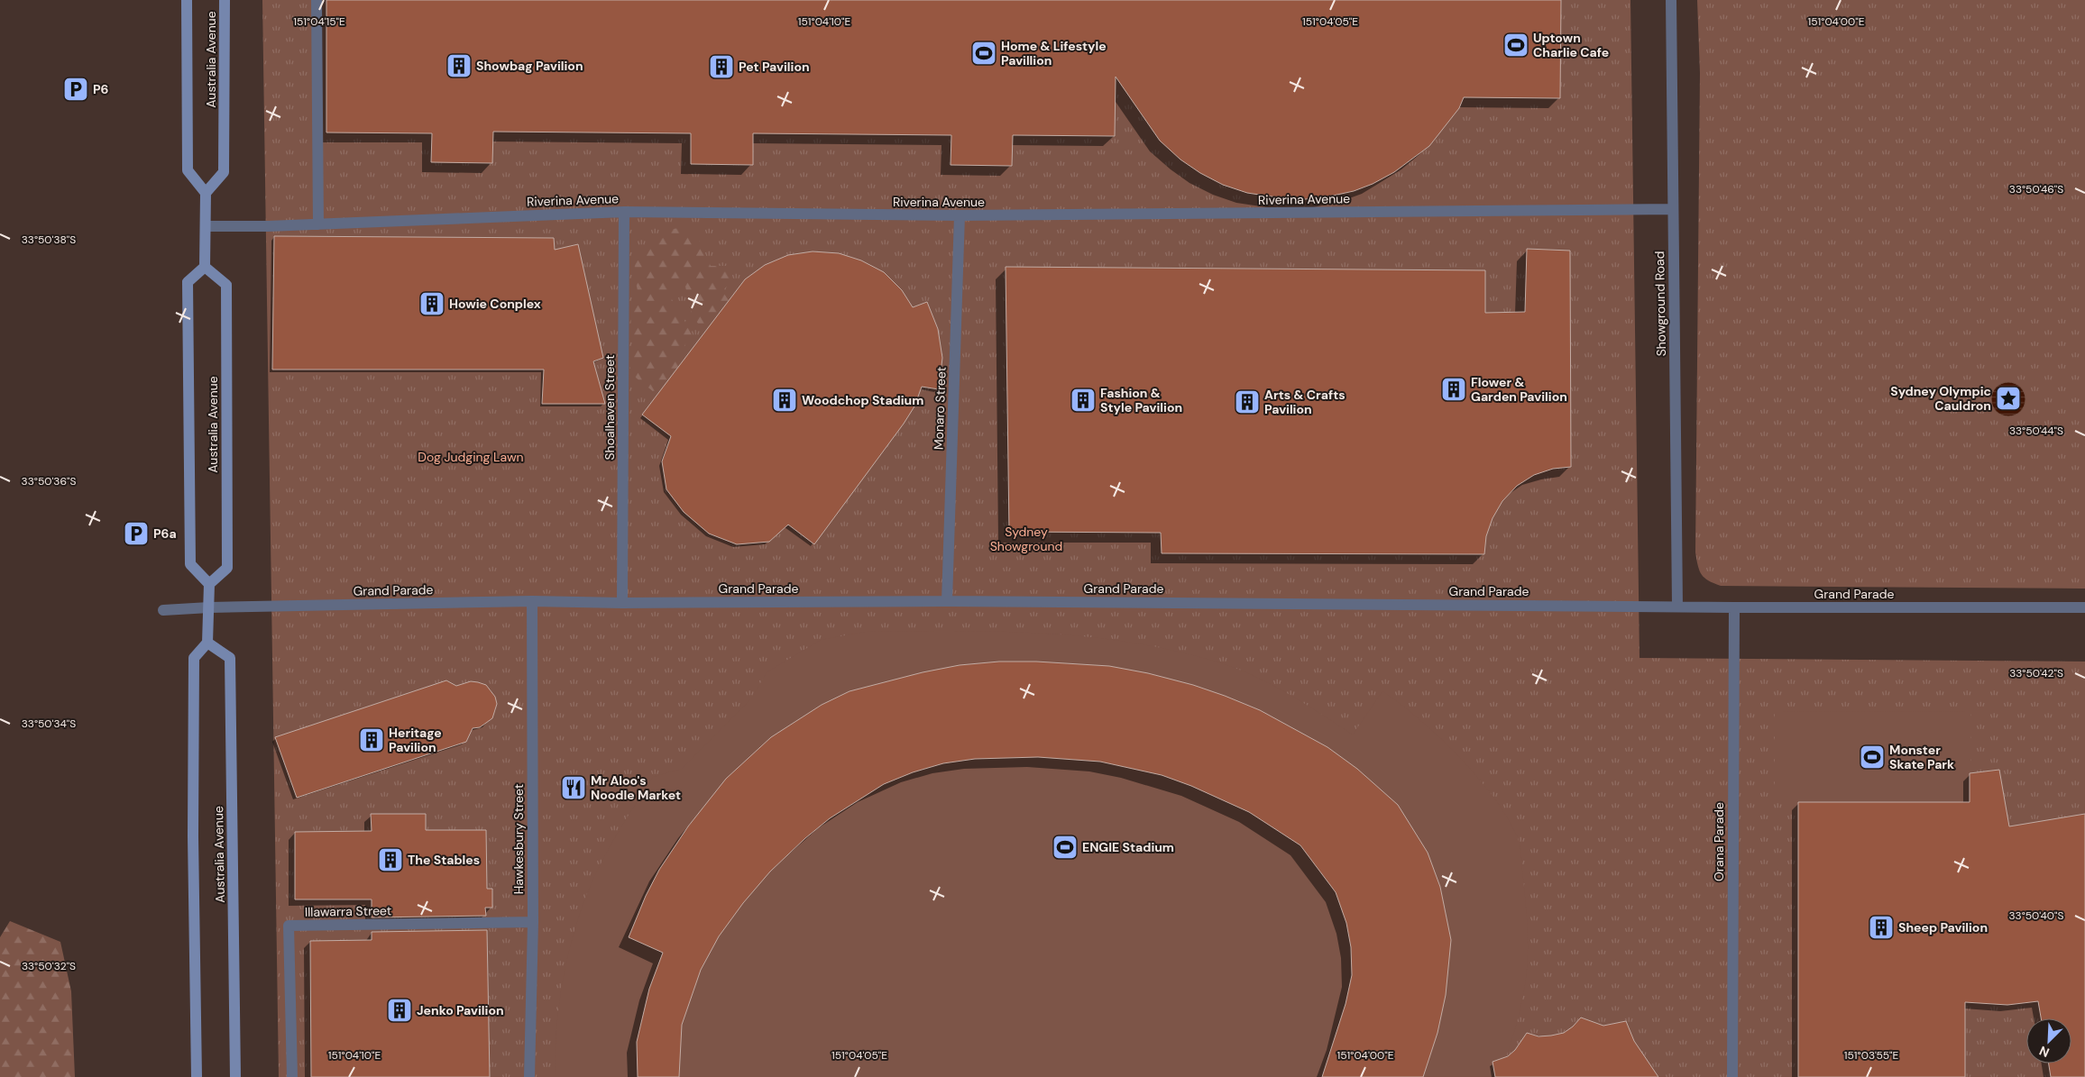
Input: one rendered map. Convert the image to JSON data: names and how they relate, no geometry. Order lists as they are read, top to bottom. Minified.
{"streets":{"main road":["Australia Avenue"],"street":["Riverina Avenue","Showground Road","Shoalhaven Street","Monaro Street","Grand Parade","Hawkesbury Street","Orana Parade","Illawarra Street"]},"crossings":[["Riverina Avenue","Showground Road"],["Riverina Avenue","Shoalhaven Street"],["Riverina Avenue","Monaro Street"],["Showground Road","Grand Parade"],["Shoalhaven Street","Grand Parade"],["Monaro Street","Grand Parade"],["Grand Parade","Hawkesbury Street"],["Grand Parade","Orana Parade"],["Hawkesbury Street","Illawarra Street"]],"parks":["Dog Judging Lawn","Sydney Showground"],"places":{"sports":["Uptown Charlie Cafe","Home & Lifestyle Pavillion","Monster Skate Park","ENGIE Stadium"],"building":["Showbag Pavilion","Pet Pavilion","Howie Conplex","Flower & Garden Pavilion","Woodchop Stadium","Fashion & Style Pavilion","Arts & Crafts Pavilion","Heritage Pavilion","The Stables","Sheep Pavilion","Jenko Pavilion"],"parking":["P6","P6a"],"place":["Sydney Olympic Cauldron"],"restaurant":["Mr Aloo's Noodle Market"]},"north":"bottom left","coordinates":["151°04'15\"E","151°04'10\"E","151°04'05\"E","151°04'00\"E","33°50'46\"S","33°50'38\"S","33°50'44\"S","33°50'36\"S","33°50'42\"S","33°50'34\"S","33°50'40\"S","33°50'32\"S","151°03'55\"E"]}
